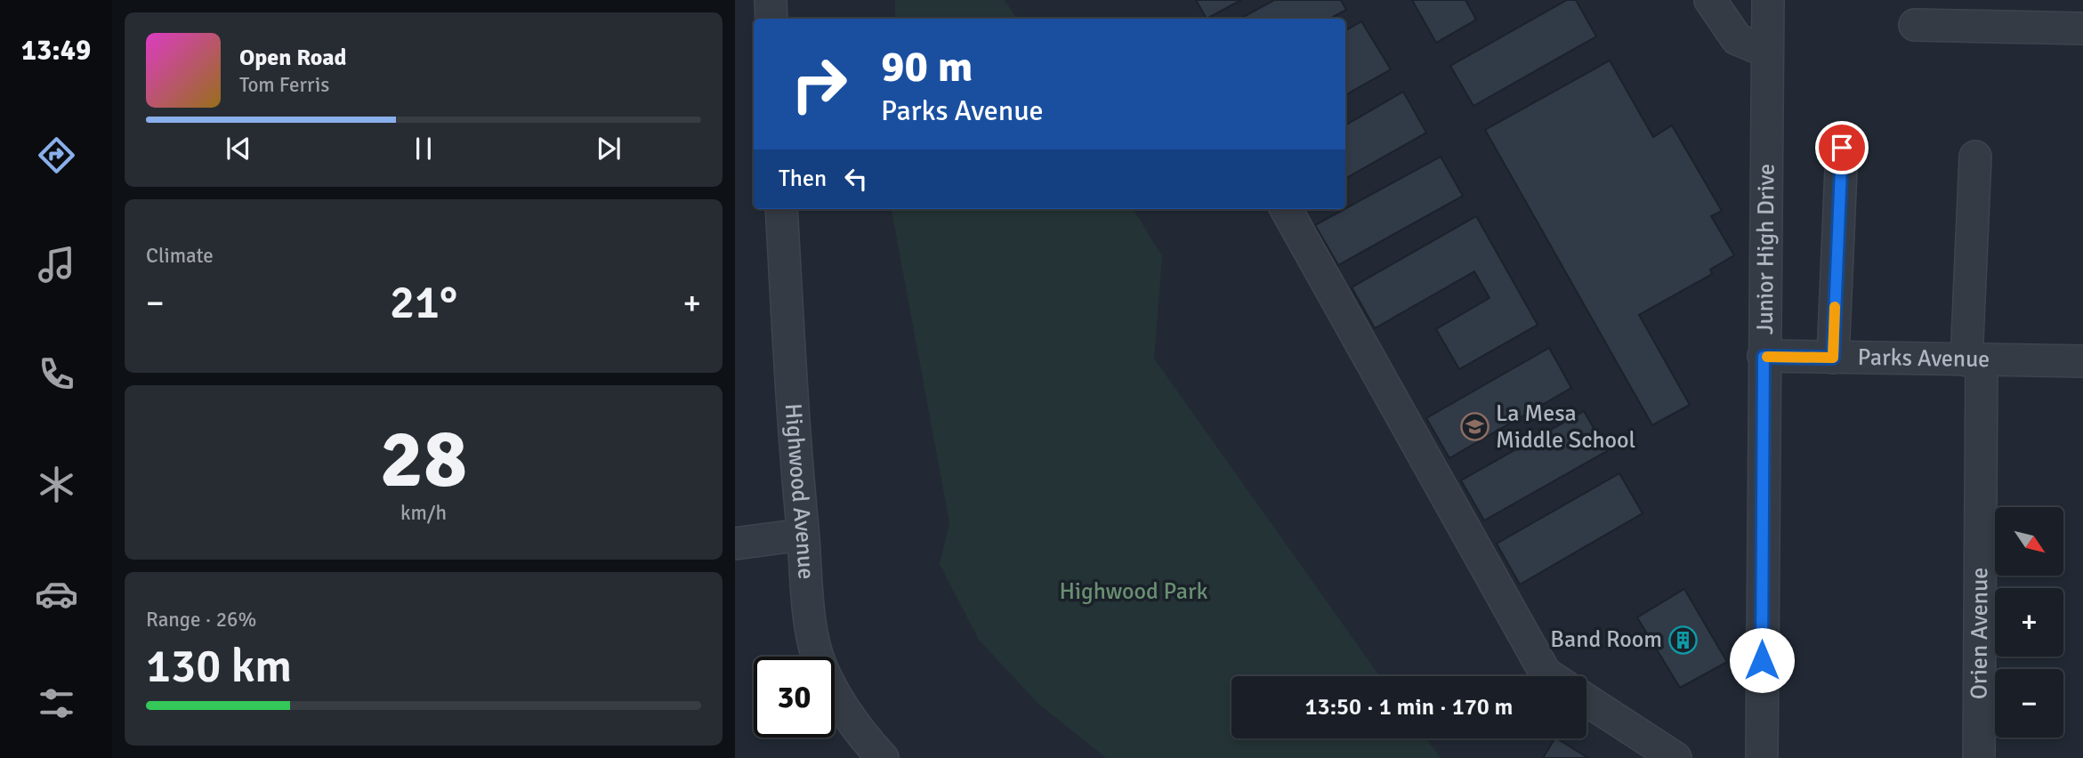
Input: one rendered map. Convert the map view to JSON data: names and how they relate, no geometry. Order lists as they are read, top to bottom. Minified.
{"streets":{"street":["Junior High Drive","Parks Avenue","Highwood Avenue","Orien Avenue"]},"crossings":[["Junior High Drive","Parks Avenue"],["Parks Avenue","Orien Avenue"]],"parks":["Highwood Park"],"places":{"school or university":["La Mesa Middle School"],"building":["Band Room"]},"north":"bottom right","page":{"tabs":"13:49","turn":["90 m","Parks Avenue"],"song":["Open Road","Tom Ferris"],"then":"Then","tile":["Climate",["28","km/h"],["Range · 26%","130 km"]],"heat":["−","21°","+"],"map_buttons":["+","−"],"limit":"30","trip":"13:50 · 1 min · 170 m"}}
